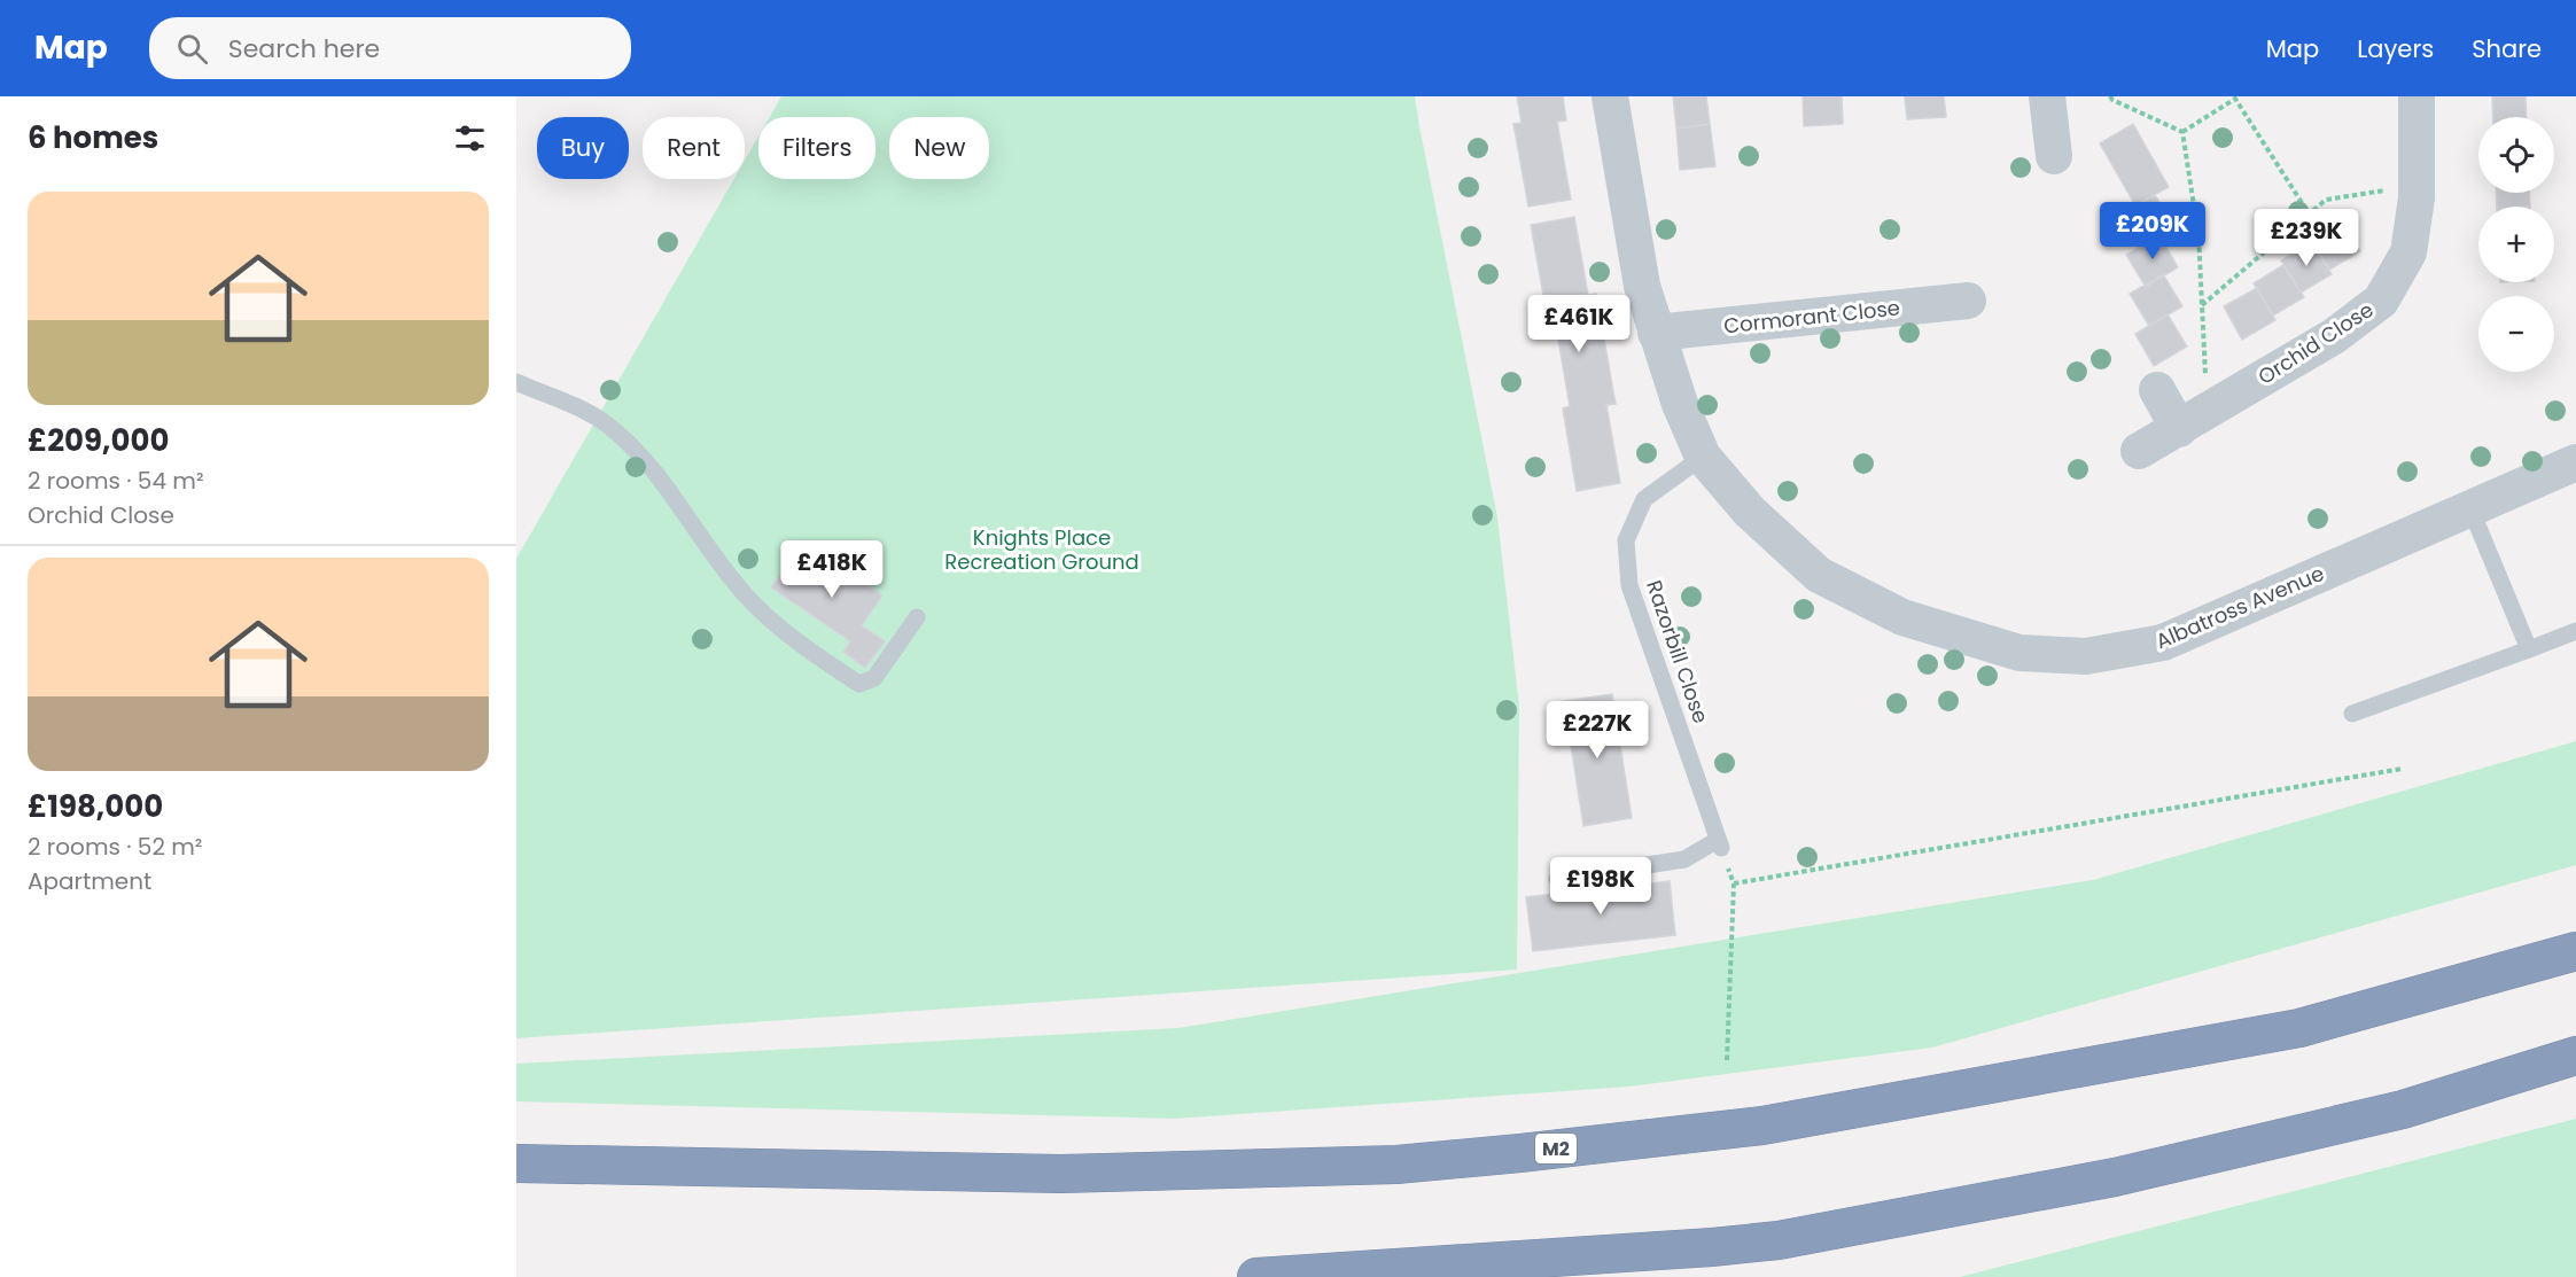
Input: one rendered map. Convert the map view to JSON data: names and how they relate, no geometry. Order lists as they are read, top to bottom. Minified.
{"streets":{"highway":["M2"],"street":["Cormorant Close","Orchid Close","Albatross Avenue"],"lane":["Razorbill Close"]},"crossings":[["Cormorant Close","Albatross Avenue"],["Albatross Avenue","Razorbill Close"]],"parks":["Knights Place Recreation Ground"],"page":{"header":"Map","search":"Search here","nav":["Map","Layers","Share"],"heading":"6 homes","map_buttons":["+","−"],"chip":["Buy","Rent","Filters","New"],"list":[{"name":"£209,000","note":"2 rooms · 54 m² · Orchid Close"},{"name":"£198,000","note":"2 rooms · 52 m² · Apartment"}],"price":["£209K","£239K","£461K","£418K","£227K","£198K"]}}
